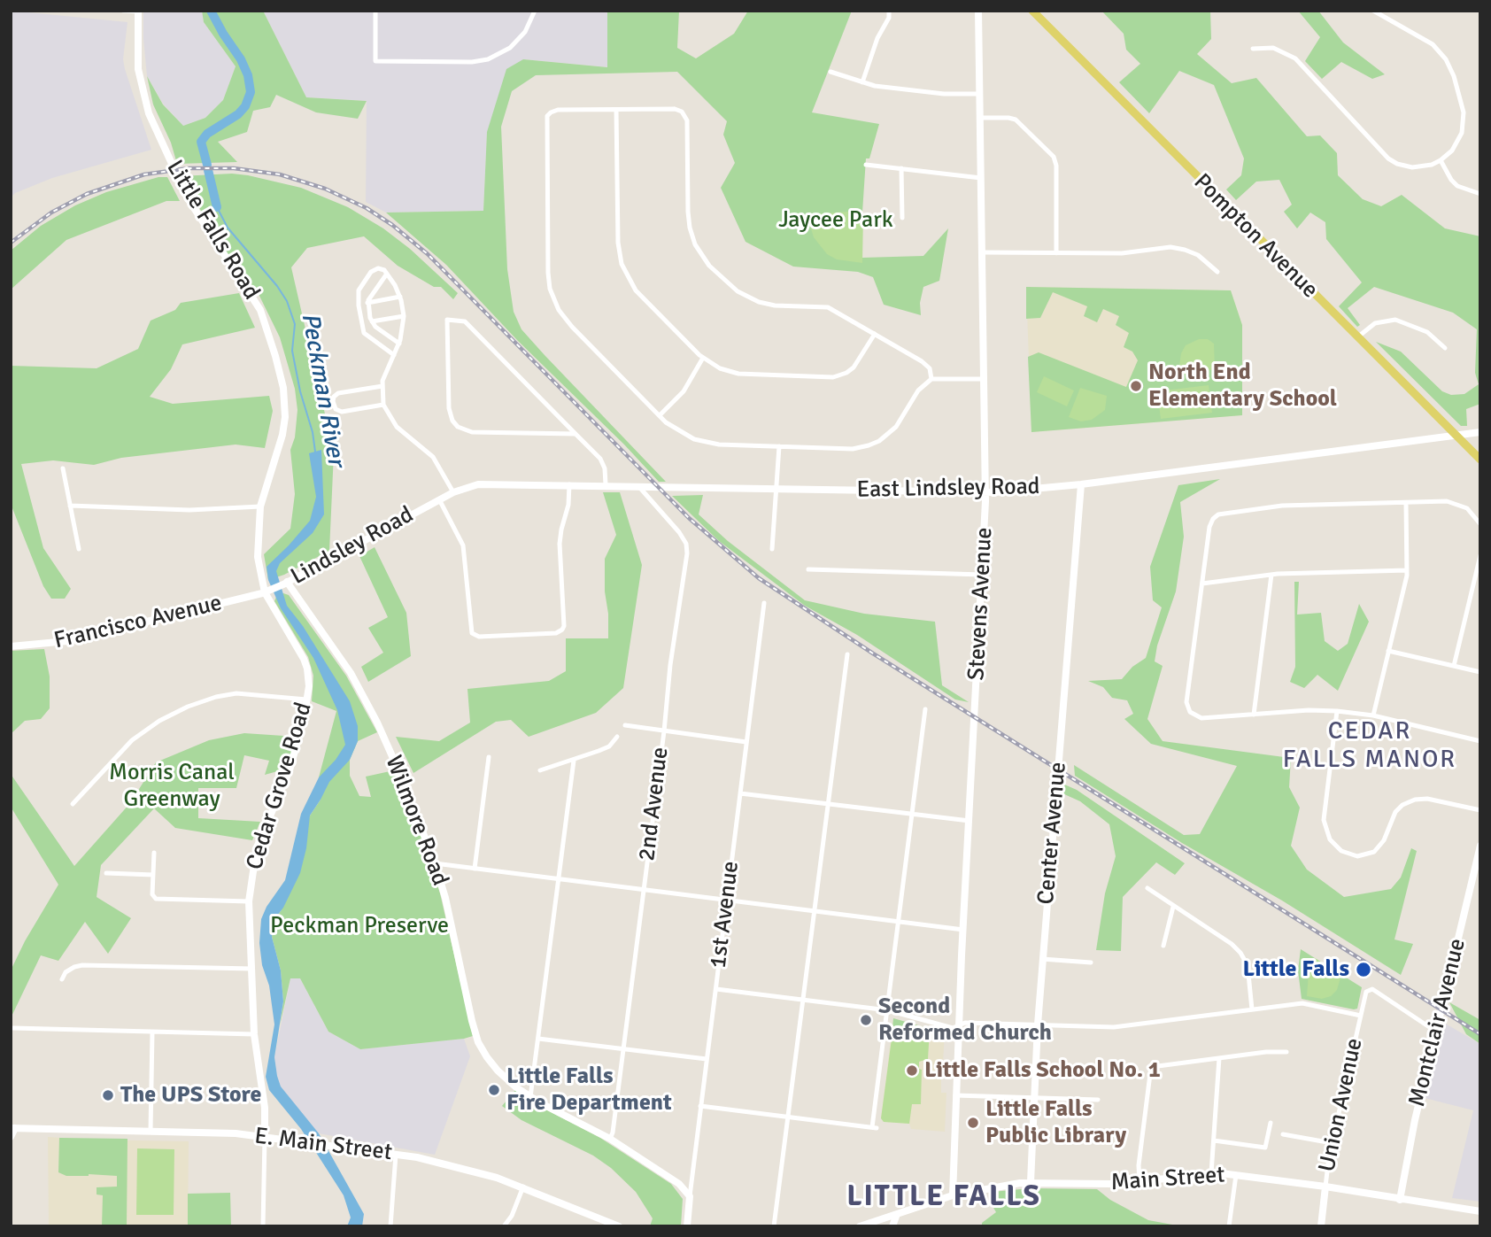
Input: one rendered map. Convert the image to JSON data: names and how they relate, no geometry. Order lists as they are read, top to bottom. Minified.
{"streets":{"main road":["Little Falls Road","Pompton Avenue","East Lindsley Road","Lindsley Road","Stevens Avenue","Francisco Avenue","Cedar Grove Road","Wilmore Road","Center Avenue","1st Avenue","Montclair Avenue","Union Avenue","E. Main Street","Main Street"],"street":["2nd Avenue"]},"crossings":[["Little Falls Road","Cedar Grove Road"],["Pompton Avenue","East Lindsley Road"],["East Lindsley Road","Lindsley Road"],["East Lindsley Road","Stevens Avenue"],["East Lindsley Road","2nd Avenue"],["East Lindsley Road","Center Avenue"],["Lindsley Road","Francisco Avenue"],["Lindsley Road","Cedar Grove Road"],["Lindsley Road","Wilmore Road"],["Stevens Avenue","Main Street"],["Francisco Avenue","Cedar Grove Road"],["Cedar Grove Road","E. Main Street"],["2nd Avenue","Wilmore Road"],["Wilmore Road","1st Avenue"],["Center Avenue","Main Street"],["Montclair Avenue","Union Avenue"],["Montclair Avenue","Main Street"],["Union Avenue","Main Street"]],"districts":["CEDAR FALLS MANOR","LITTLE FALLS"],"water":["Peckman River"],"parks":["Jaycee Park","Morris Canal Greenway","Peckman Preserve"],"places":["North End Elementary School","Little Falls","Second Reformed Church","Little Falls School No. 1","Little Falls Fire Department","The UPS Store","Little Falls Public Library"]}
